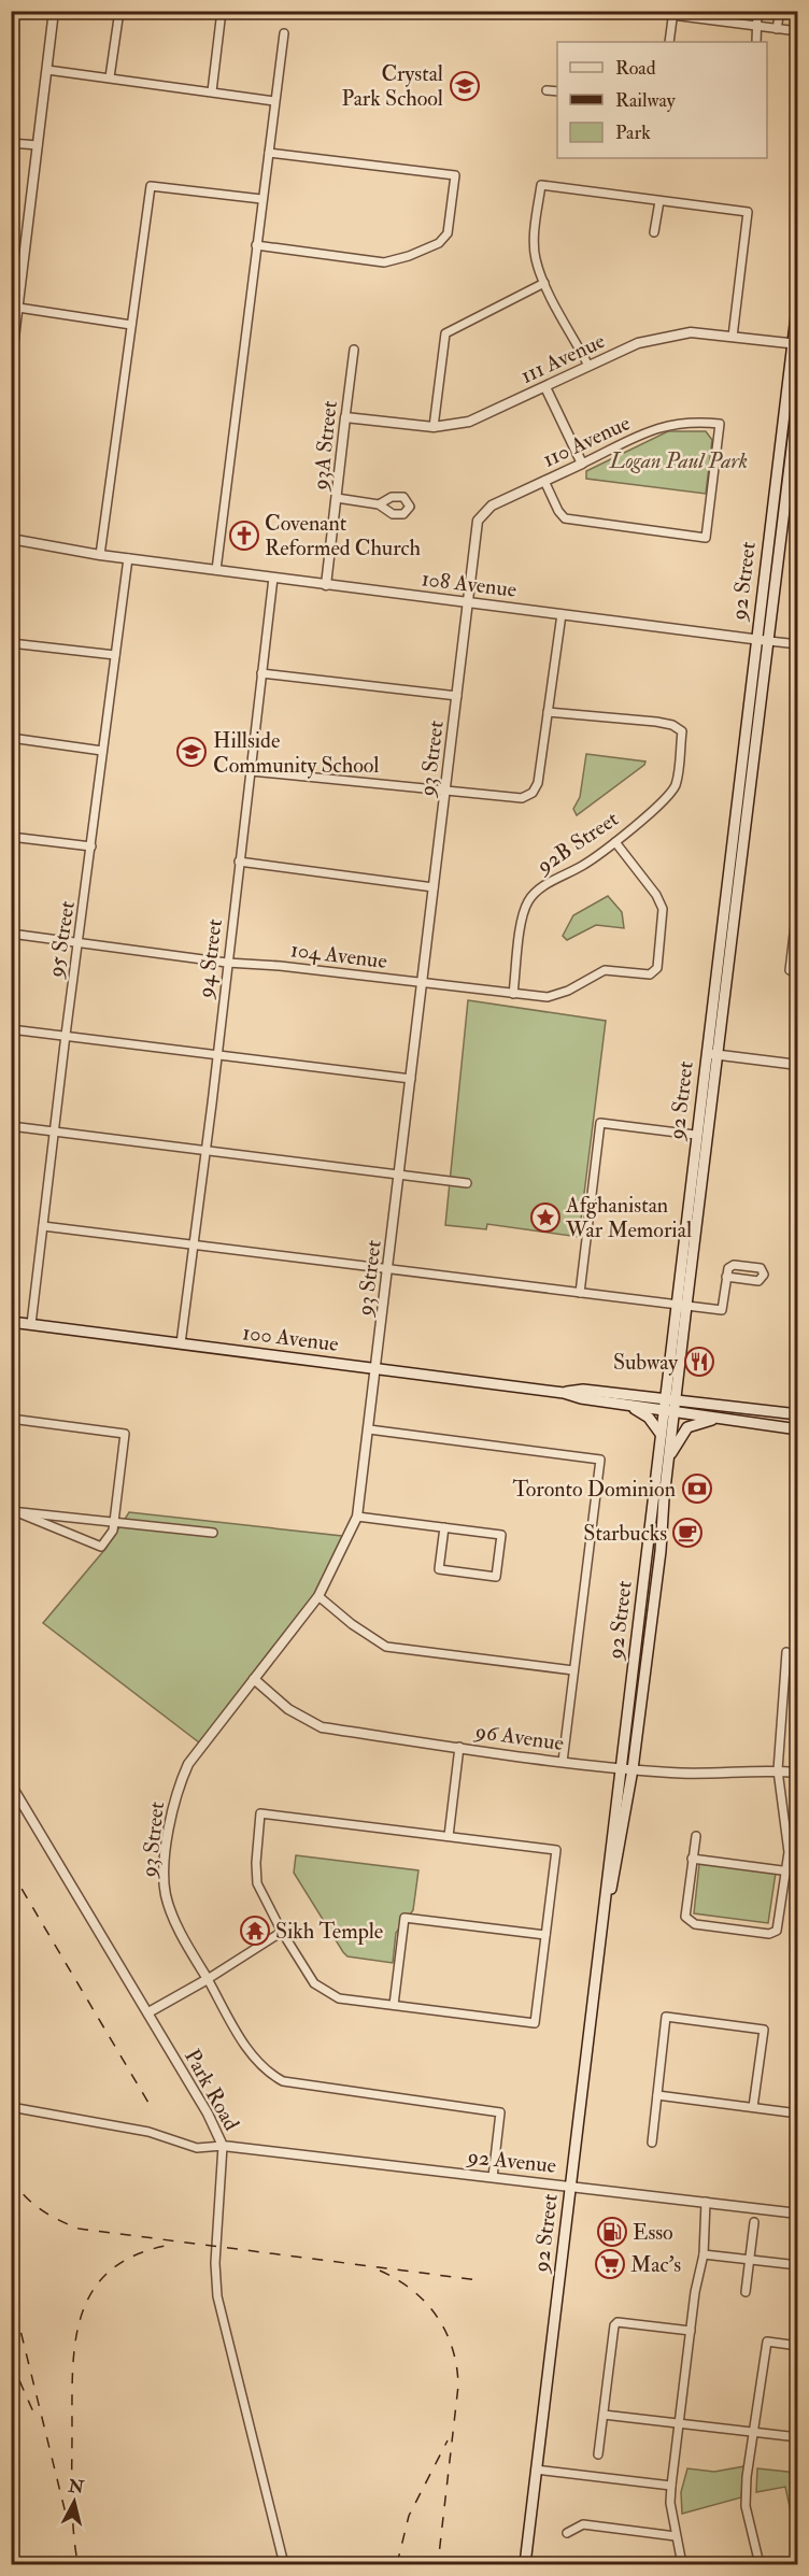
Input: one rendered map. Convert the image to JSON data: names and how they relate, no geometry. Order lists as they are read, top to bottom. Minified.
{"streets":{"main road":["92 Street","100 Avenue"],"street":["111 Avenue","110 Avenue","93A Street","108 Avenue","93 Street","92B Street","95 Street","104 Avenue","94 Street","96 Avenue","Park Road","92 Avenue"]},"crossings":[["111 Avenue","93A Street"],["111 Avenue","92 Street"],["110 Avenue","93 Street"],["93A Street","108 Avenue"],["92 Street","108 Avenue"],["92 Street","100 Avenue"],["92 Street","96 Avenue"],["92 Street","92 Avenue"],["108 Avenue","93 Street"],["108 Avenue","95 Street"],["108 Avenue","94 Street"],["93 Street","104 Avenue"],["93 Street","100 Avenue"],["93 Street","96 Avenue"],["93 Street","92 Avenue"],["92B Street","104 Avenue"],["95 Street","104 Avenue"],["95 Street","100 Avenue"],["104 Avenue","94 Street"],["94 Street","100 Avenue"],["Park Road","92 Avenue"]],"parks":["Logan Paul Park"],"places":{"school or university":["Crystal Park School","Hillside Community School"],"church":["Covenant Reformed Church"],"place":["Afghanistan War Memorial"],"restaurant":["Subway"],"bank":["Toronto Dominion"],"cafe":["Starbucks"],"temple":["Sikh Temple"],"fuel station":["Esso"],"supermarket":["Mac's"]},"legend":["Road","Railway","Park"],"north":"top"}
